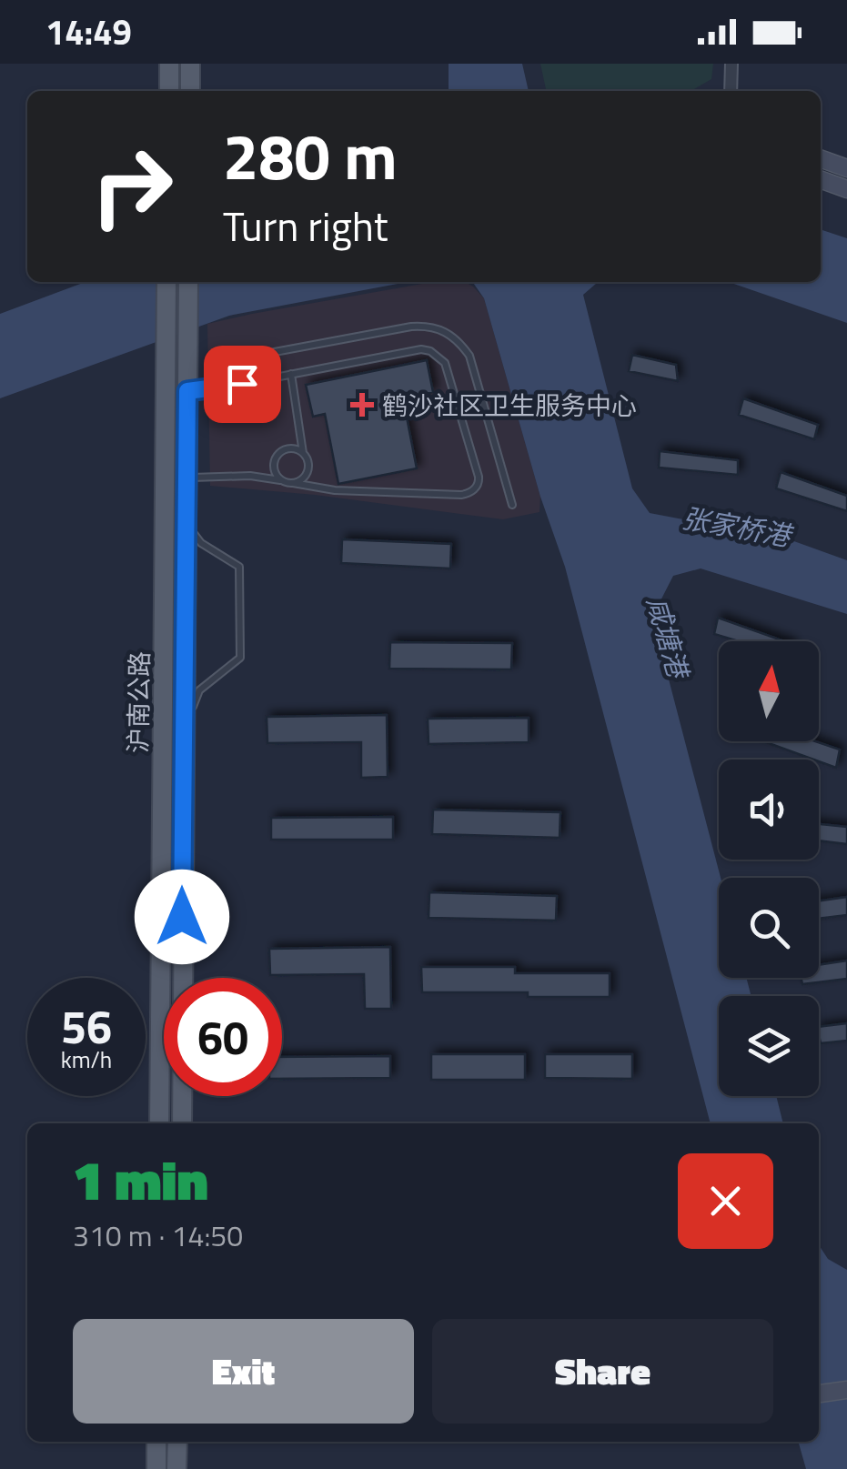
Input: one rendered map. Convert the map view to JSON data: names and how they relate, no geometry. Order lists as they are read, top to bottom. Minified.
{"streets":{"main road":["沪南公路"]},"water":["张家桥港","咸塘港"],"places":{"health":["鹤沙社区卫生服务中心"]},"north":"top","page":{"status":"14:49","turn":["280 m","Turn right"],"speed":"56 km/h","limit":"60","heading":["1 min","310 m · 14:50"],"buttons":["Exit","Share"]}}
